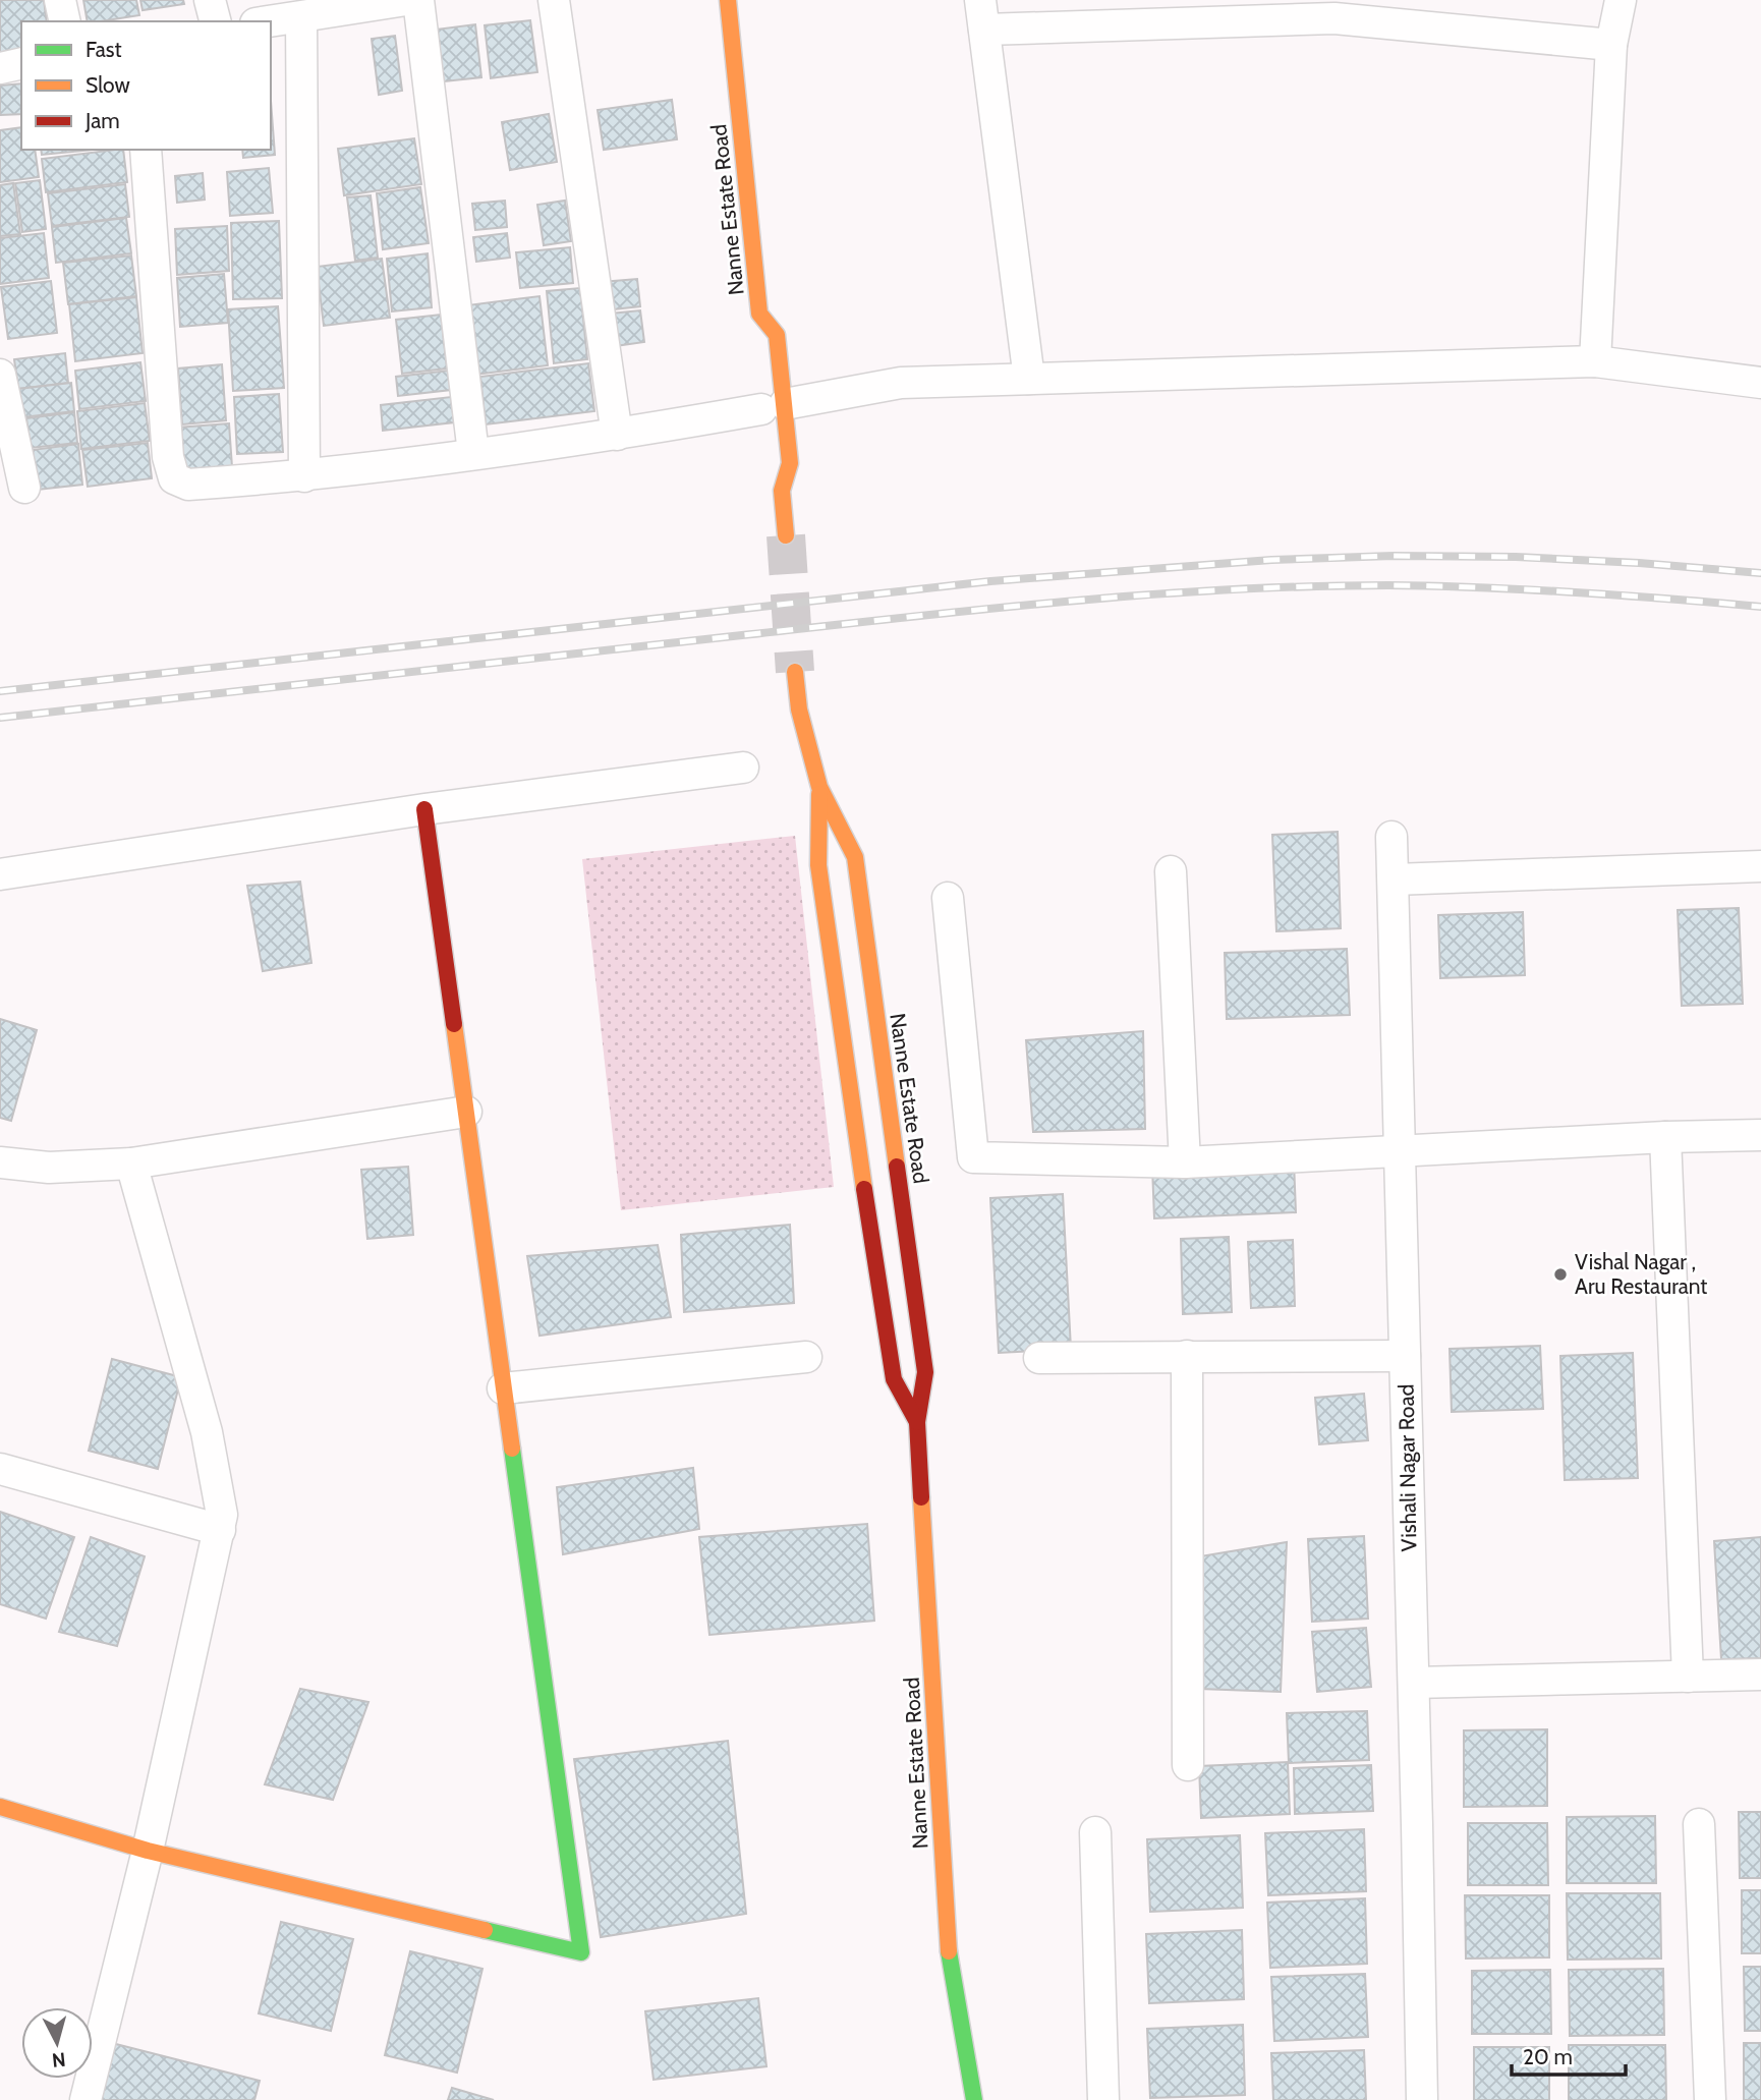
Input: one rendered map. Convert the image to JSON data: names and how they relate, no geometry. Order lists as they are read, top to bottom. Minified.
{"streets":{"street":["Nanne Estate Road","Vishali Nagar Road"]},"places":["Vishal Nagar , Aru Restaurant"],"legend":["Fast","Slow","Jam"],"scale_bar":"20 m","north":"bottom"}
